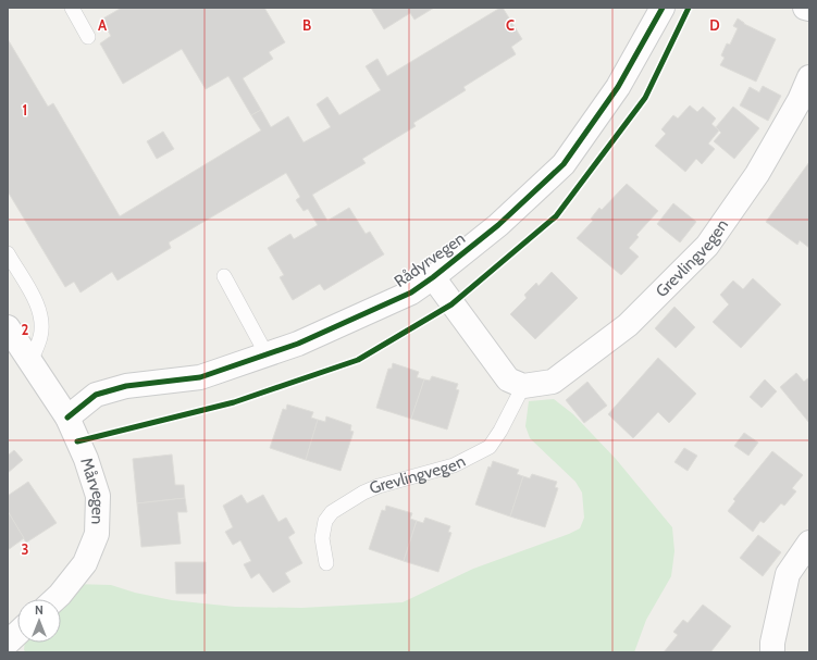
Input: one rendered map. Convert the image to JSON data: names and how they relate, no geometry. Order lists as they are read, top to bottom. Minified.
{"streets":{"street":["Grevlingvegen","Rådyrvegen","Mårvegen"]},"crossings":[["Rådyrvegen","Mårvegen"]],"north":"top","grid":{"columns":["A","B","C","D"],"rows":["1","2","3"]}}
